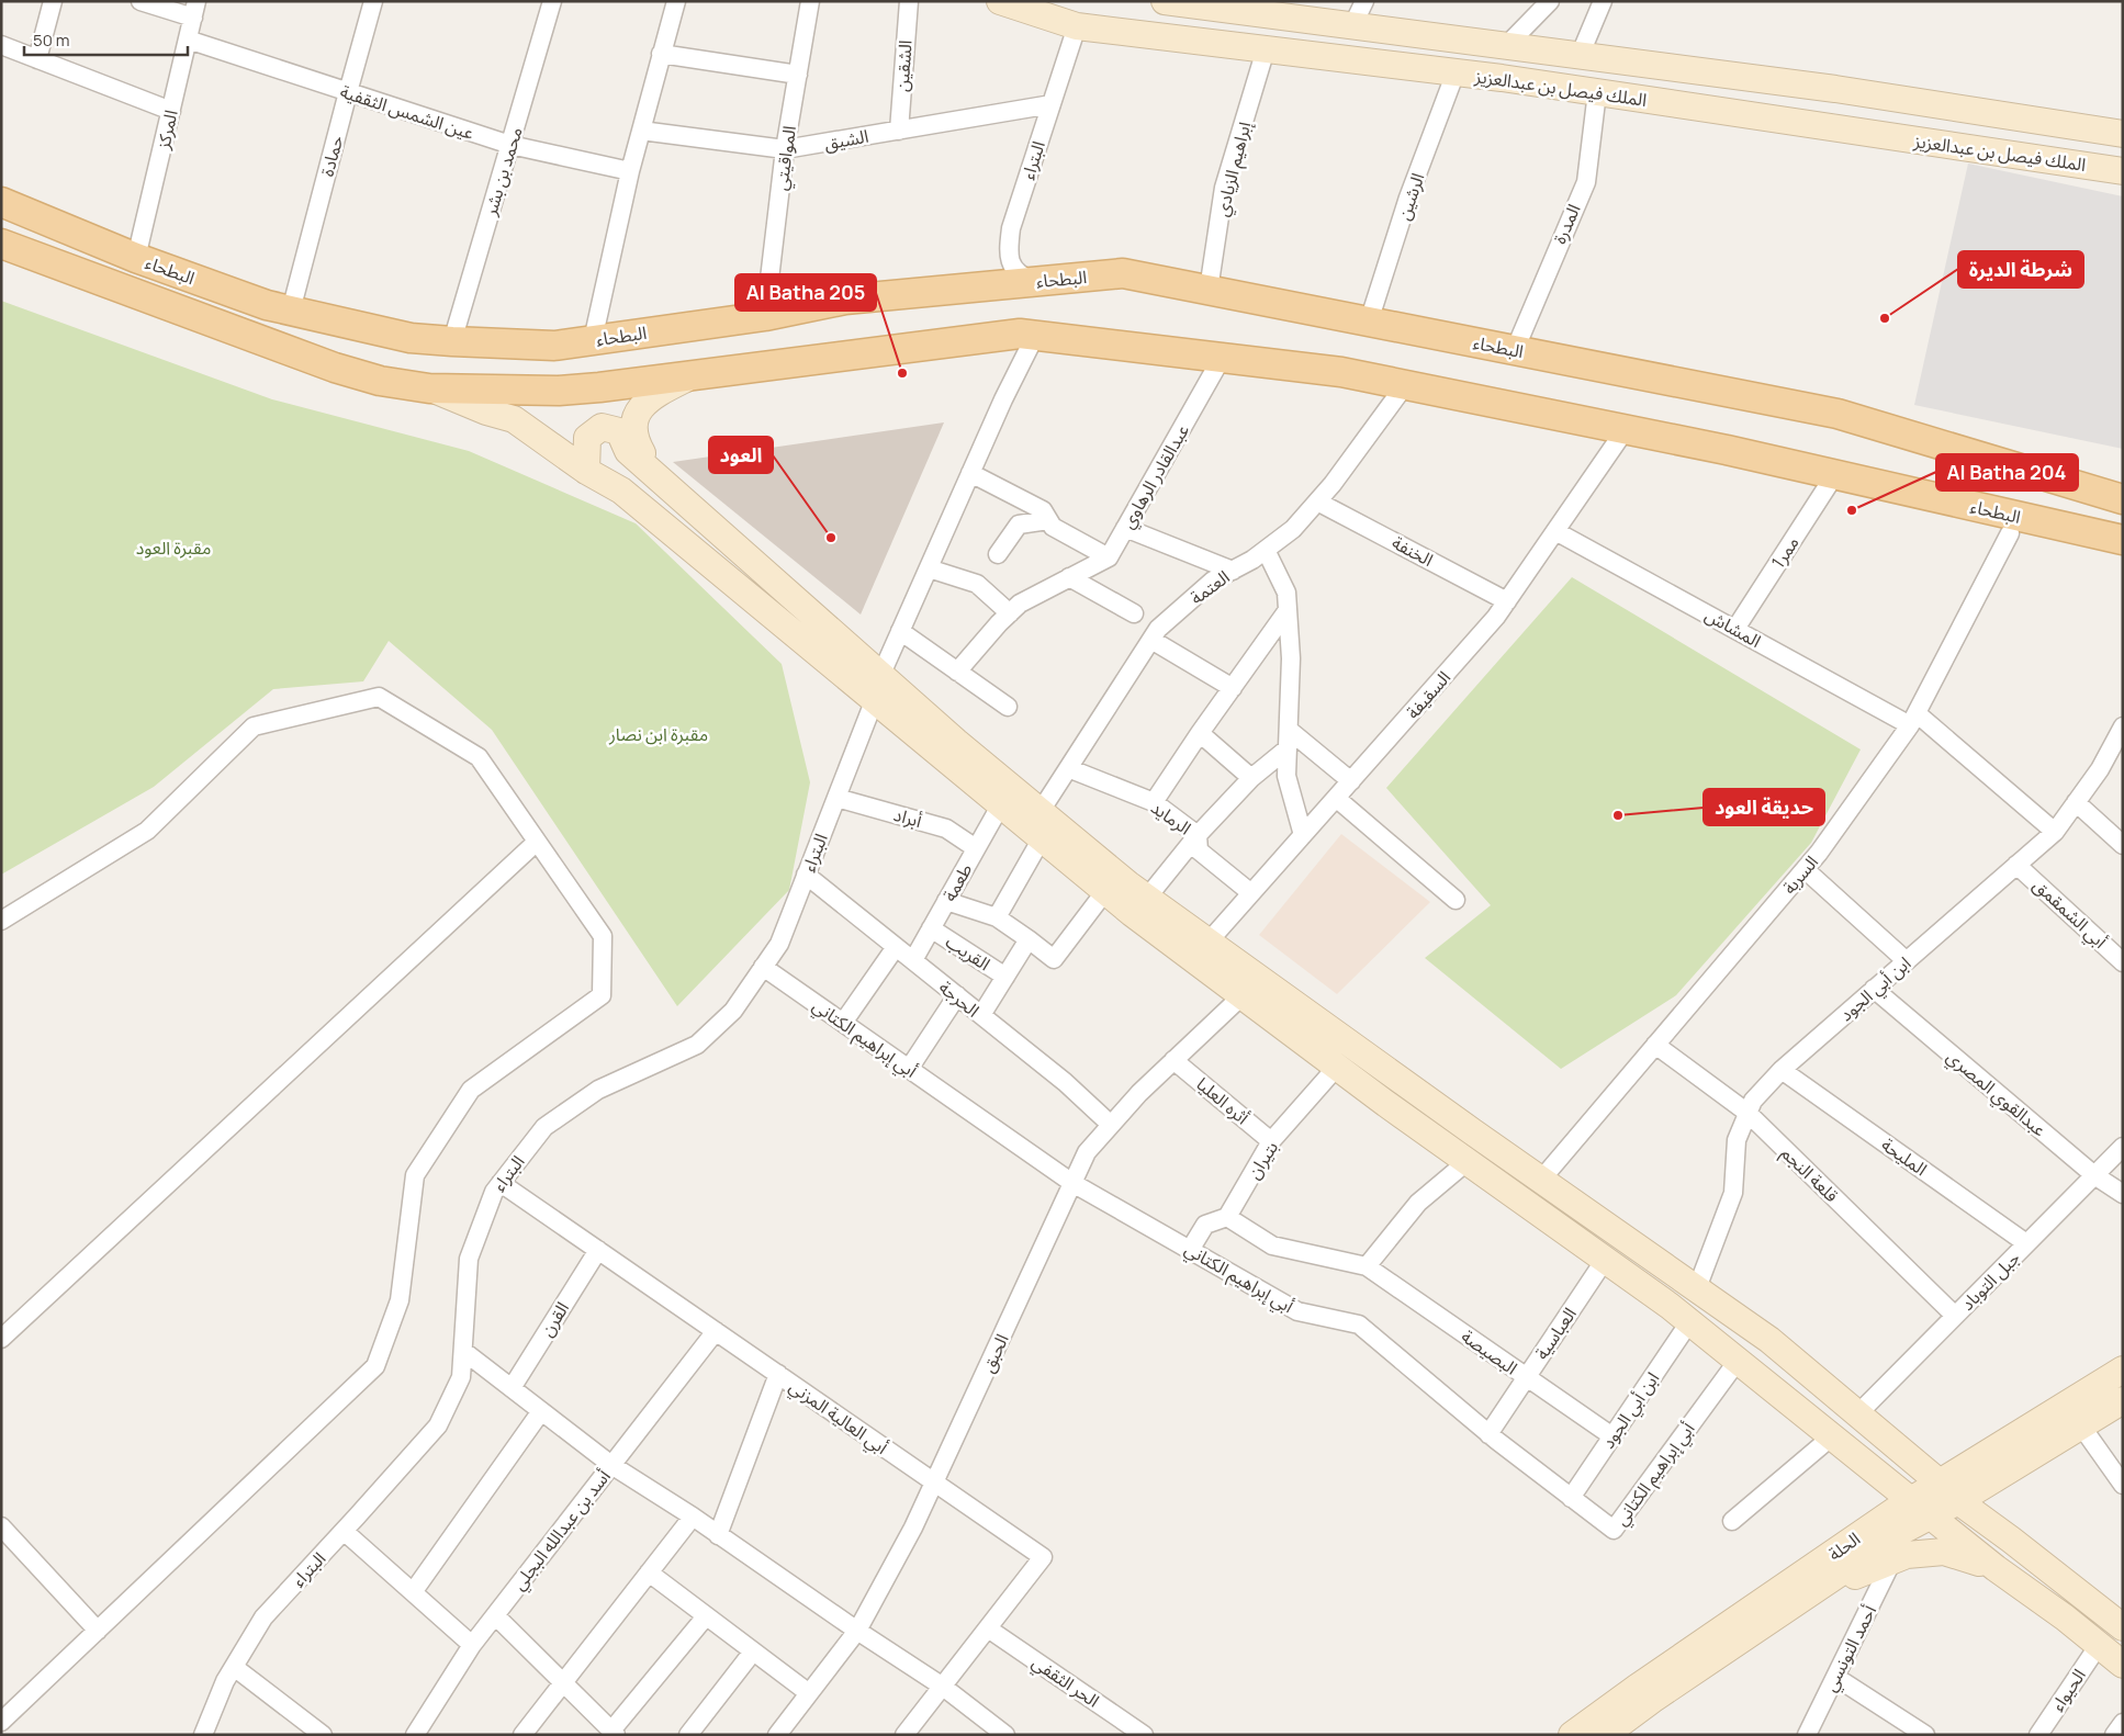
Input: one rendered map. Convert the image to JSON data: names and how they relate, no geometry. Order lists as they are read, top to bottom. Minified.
{"streets":{"main road":["البطحاء"],"street":["الشقين","الملك فيصل بن عبدالعزيز","عين الشمس الثقفية","المركز","الشيق","حمادة","المواقيتي","البتراء","إبراهيم الزيادي","محمد بن بشر","الرشين","المدرة","عبدالقادر الرهاوي","الخنفة","ممر1","العتمة","المشاش","السقيفة","أبراد","الرمايد","السربة","طعمة","أبي الشمقمق","القريب","ابن أبي الجود","الحرجة","أبي إبراهيم الكتاني","عبدالقوي المصري","أثره العليا","المليحة","بتيران","قلعة النجم","جبل التوباد","القرن","العباسية","البصيصة","الحبق","أبي العالية المزني","أسد بن عبدالله البجلي","الحلة","أحمد التونسي","الحر الثقفي","الحيواء"]},"crossings":[["الشقين","الشيق"],["الملك فيصل بن عبدالعزيز","البتراء"],["الملك فيصل بن عبدالعزيز","إبراهيم الزيادي"],["الملك فيصل بن عبدالعزيز","الرشين"],["الملك فيصل بن عبدالعزيز","المدرة"],["عين الشمس الثقفية","المركز"],["عين الشمس الثقفية","حمادة"],["عين الشمس الثقفية","محمد بن بشر"],["المركز","البطحاء"],["الشيق","المواقيتي"],["الشيق","البتراء"],["حمادة","البطحاء"],["المواقيتي","البطحاء"],["البتراء","البطحاء"],["البتراء","أبراد"],["البتراء","الحرجة"],["البتراء","أبي إبراهيم الكتاني"],["البتراء","أبي العالية المزني"],["إبراهيم الزيادي","البطحاء"],["محمد بن بشر","البطحاء"],["الرشين","البطحاء"],["المدرة","البطحاء"],["البطحاء","عبدالقادر الرهاوي"],["البطحاء","ممر1"],["البطحاء","العتمة"],["البطحاء","السقيفة"],["الخنفة","العتمة"],["الخنفة","السقيفة"],["ممر1","المشاش"],["العتمة","الرمايد"],["المشاش","السقيفة"],["المشاش","السربة"],["المشاش","ابن أبي الجود"],["السقيفة","الرمايد"],["أبراد","طعمة"],["السربة","قلعة النجم"],["طعمة","القريب"],["طعمة","الحرجة"],["أبي الشمقمق","ابن أبي الجود"],["ابن أبي الجود","أبي إبراهيم الكتاني"],["ابن أبي الجود","عبدالقوي المصري"],["ابن أبي الجود","المليحة"],["ابن أبي الجود","قلعة النجم"],["ابن أبي الجود","البصيصة"],["الحرجة","الحبق"],["أبي إبراهيم الكتاني","العباسية"],["أبي إبراهيم الكتاني","الحبق"],["عبدالقوي المصري","جبل التوباد"],["أثره العليا","بتيران"],["أثره العليا","الحبق"],["المليحة","جبل التوباد"],["بتيران","البصيصة"],["قلعة النجم","جبل التوباد"],["القرن","أبي العالية المزني"],["العباسية","البصيصة"],["الحبق","أبي العالية المزني"],["أبي العالية المزني","أسد بن عبدالله البجلي"],["أبي العالية المزني","الحر الثقفي"]],"parks":["مقبرة العود","مقبرة ابن نصار"],"places":["شرطة الديرة","Al Batha 205","Al Batha 204","العود","حديقة العود"],"scale_bar":"50 m"}
